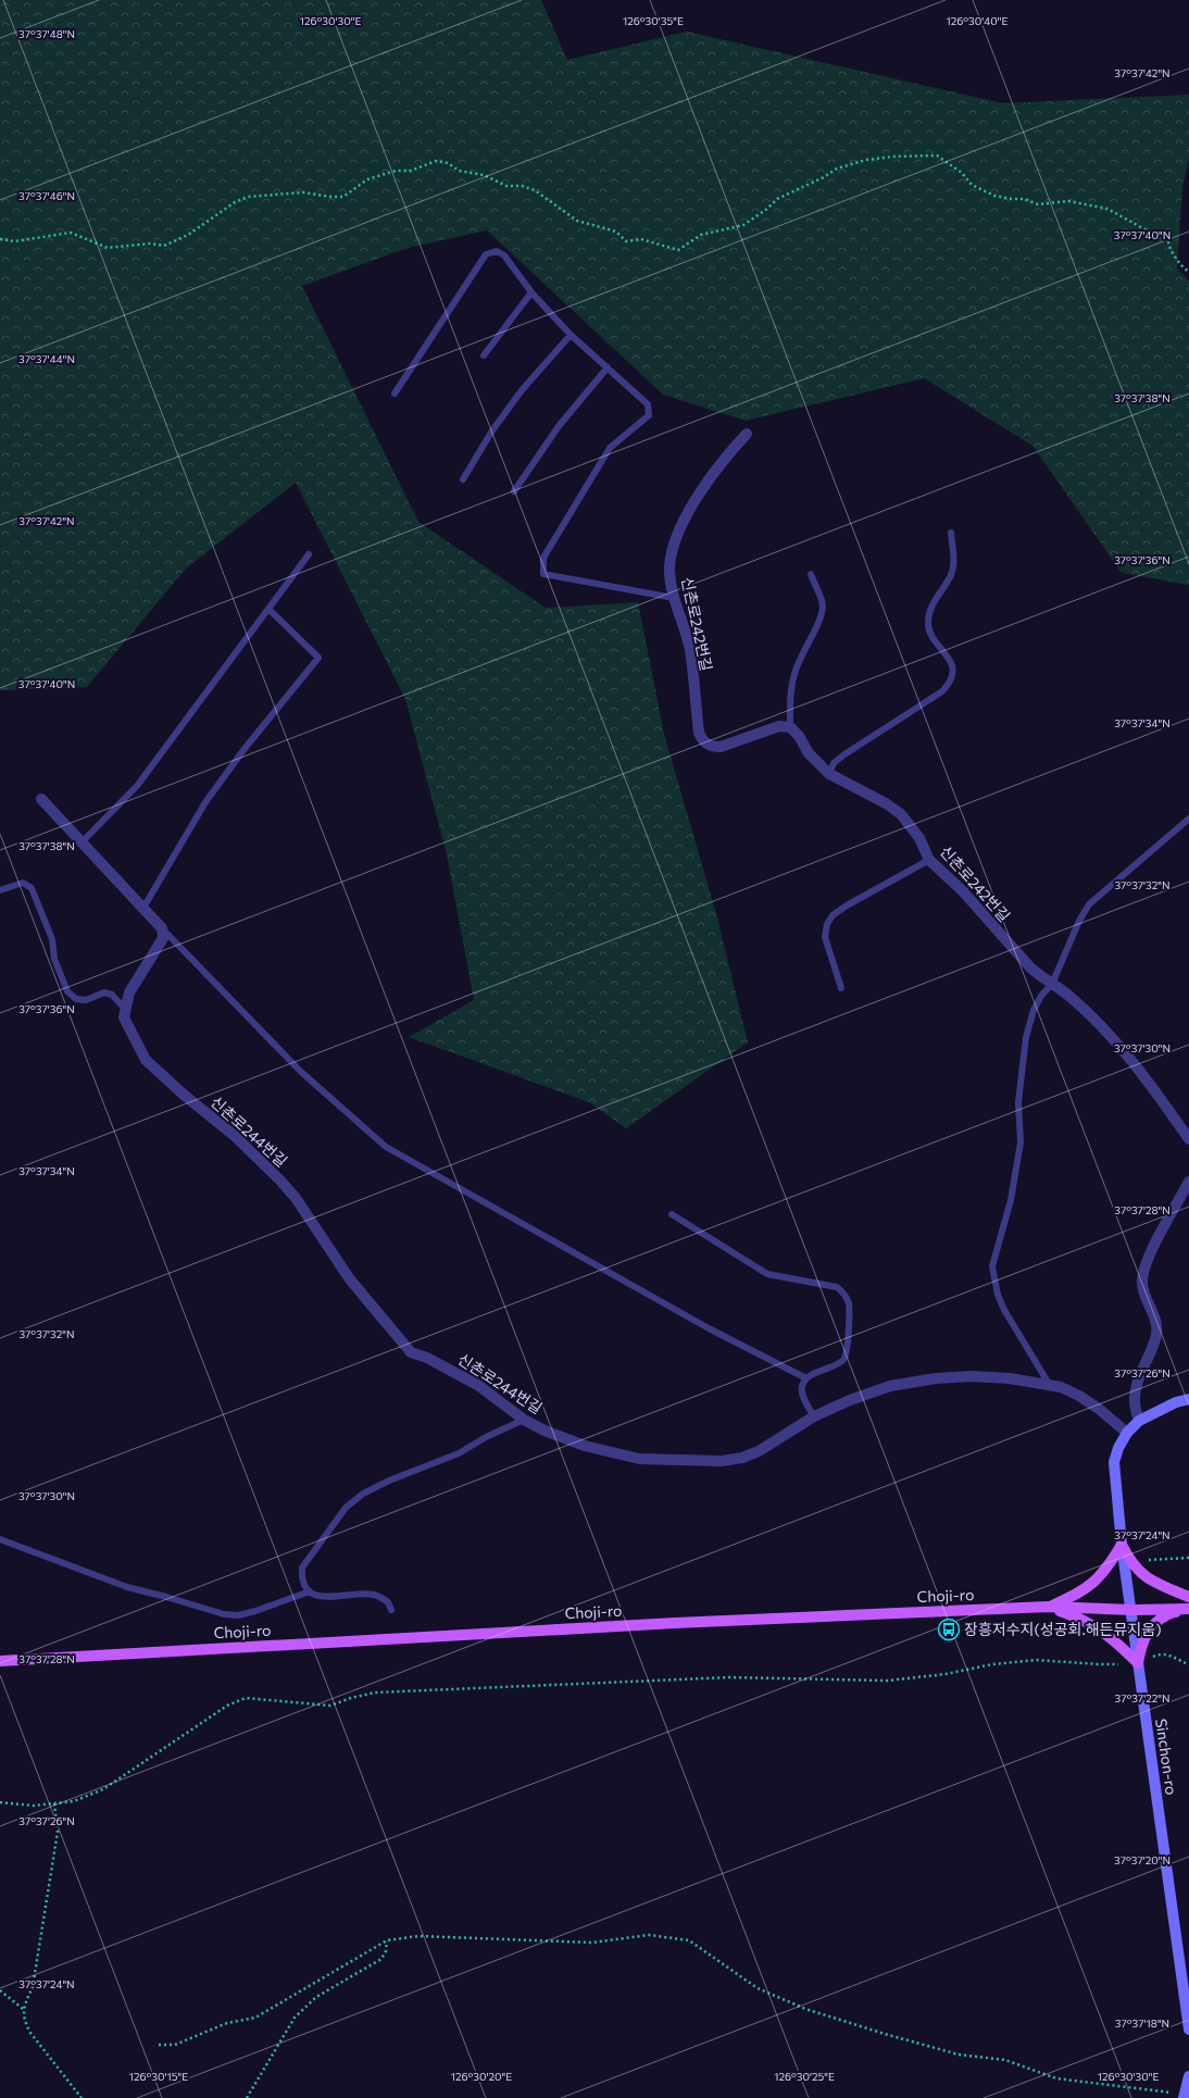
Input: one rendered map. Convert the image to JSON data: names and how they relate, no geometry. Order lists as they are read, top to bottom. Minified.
{"streets":{"main road":["Choji-ro"],"street":["신촌로242번길","신촌로244번길","Sinchon-ro"]},"crossings":[["신촌로244번길","Sinchon-ro"],["Choji-ro","Sinchon-ro"]],"places":{"bus stop":["장흥저수지(성공회.해든뮤지움)"]},"coordinates":["126°30'30\"E","126°30'35\"E","126°30'40\"E","37°37'48\"N","37°37'42\"N","37°37'46\"N","37°37'40\"N","37°37'44\"N","37°37'38\"N","37°37'36\"N","37°37'34\"N","37°37'32\"N","37°37'30\"N","37°37'28\"N","37°37'26\"N","37°37'24\"N","37°37'22\"N","37°37'20\"N","37°37'18\"N","126°30'15\"E","126°30'20\"E","126°30'25\"E"]}
